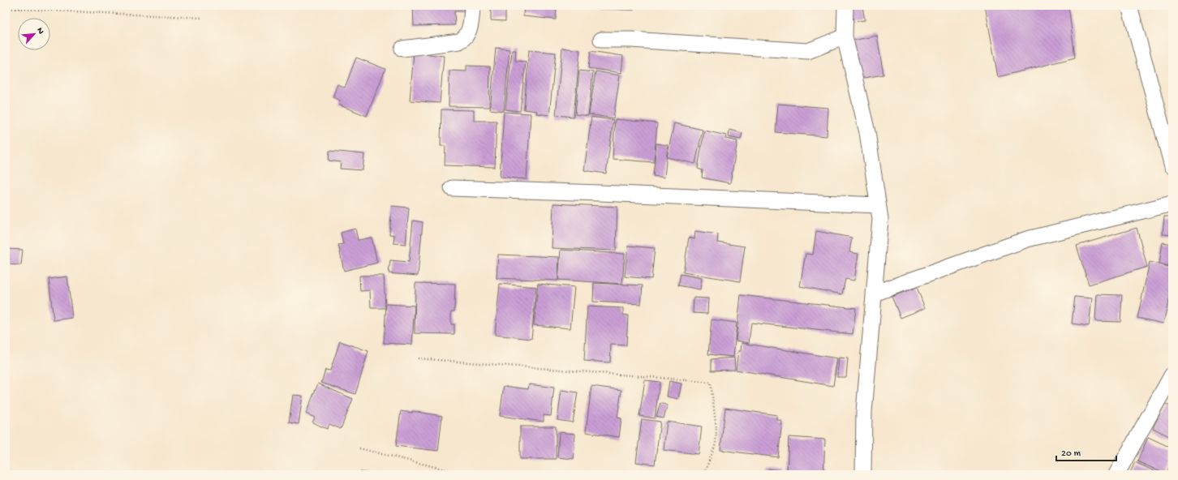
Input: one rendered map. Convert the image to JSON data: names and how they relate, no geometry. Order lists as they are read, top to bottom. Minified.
{"scale_bar":"20 m","north":"top right"}
